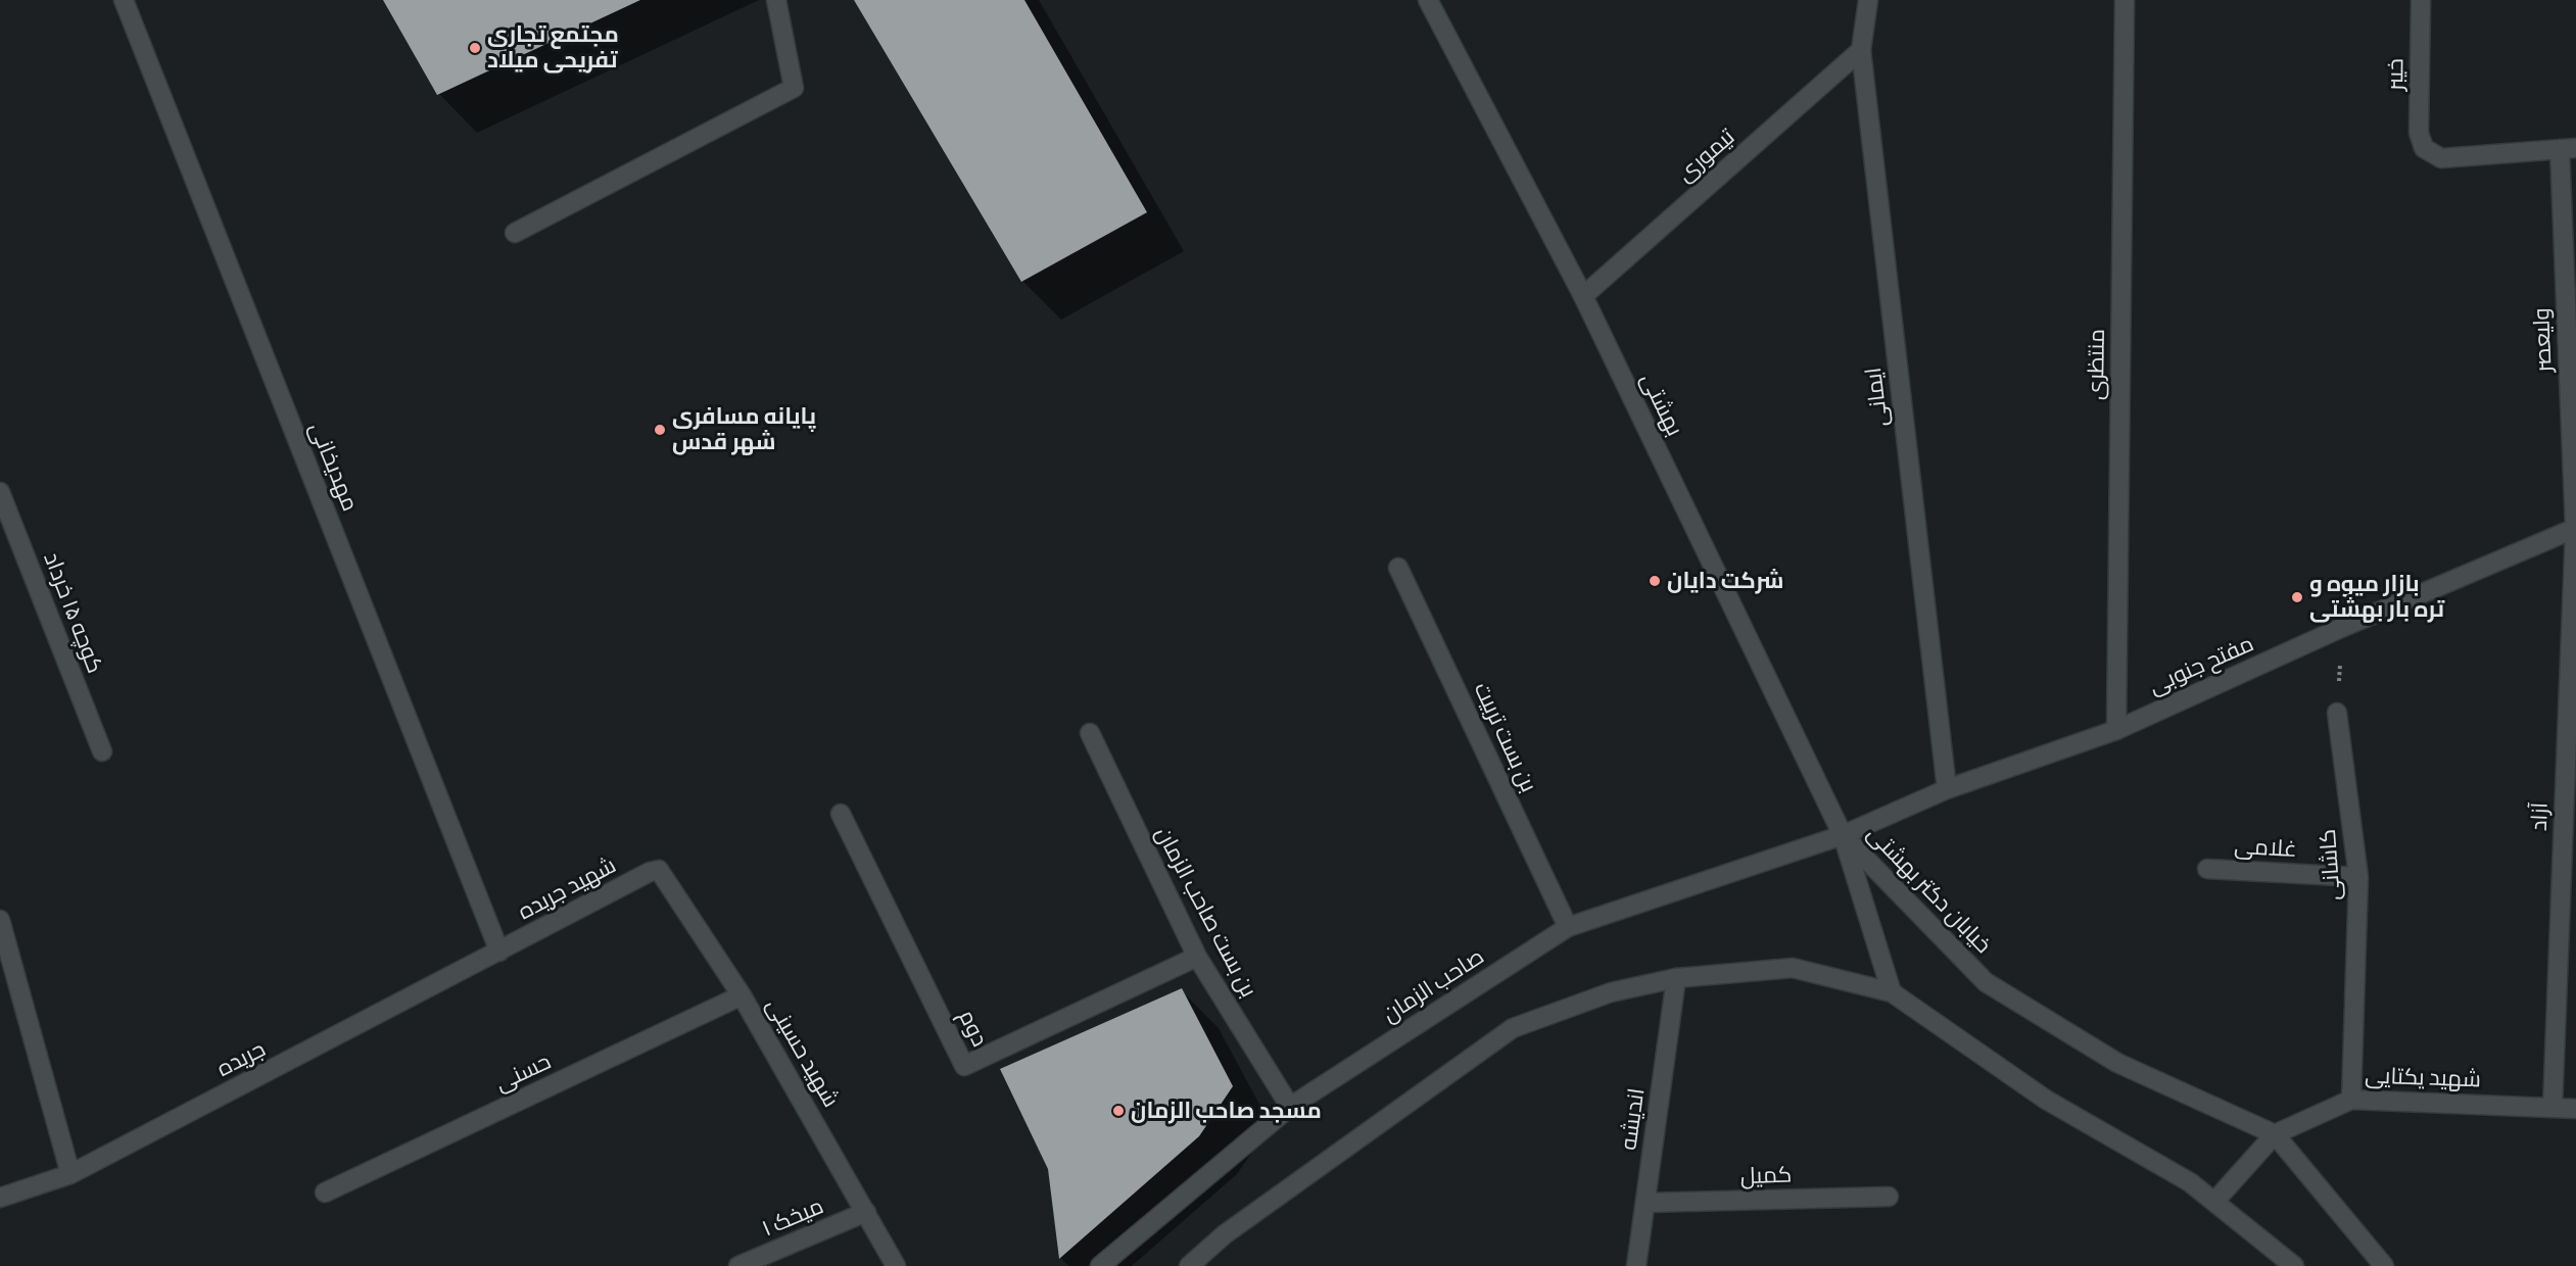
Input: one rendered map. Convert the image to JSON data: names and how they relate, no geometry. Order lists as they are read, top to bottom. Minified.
{"streets":{"street":["خیبر","تیموری","ولیعصر","منتظری","ایمانی","بهشتی","مهدیخانی","کوچه ۱۵ خرداد","مفتح جنوبی","بن بست تربیت","آزاد","غلامی","کاشانی","شهید جریده","خیابان دکتر بهشتی","بن بست صاحب الزمان","صاحب الزمان","دوم","شهید حسینی","جریده","حسنی","شهید یکتایی","اندیشه","کمیل","میخک ۱"]},"crossings":[["خیبر","ولیعصر"],["تیموری","ایمانی"],["تیموری","بهشتی"],["ولیعصر","مفتح جنوبی"],["ولیعصر","آزاد"],["منتظری","مفتح جنوبی"],["ایمانی","مفتح جنوبی"],["بهشتی","مفتح جنوبی"],["بهشتی","خیابان دکتر بهشتی"],["بهشتی","صاحب الزمان"],["مهدیخانی","شهید جریده"],["مهدیخانی","جریده"],["مفتح جنوبی","آزاد"],["مفتح جنوبی","خیابان دکتر بهشتی"],["مفتح جنوبی","صاحب الزمان"],["بن بست تربیت","صاحب الزمان"],["آزاد","شهید یکتایی"],["غلامی","کاشانی"],["کاشانی","شهید یکتایی"],["شهید جریده","شهید حسینی"],["شهید جریده","جریده"],["خیابان دکتر بهشتی","صاحب الزمان"],["خیابان دکتر بهشتی","شهید یکتایی"],["بن بست صاحب الزمان","صاحب الزمان"],["بن بست صاحب الزمان","دوم"],["شهید حسینی","حسنی"],["شهید حسینی","میخک ۱"],["اندیشه","کمیل"]],"places":["مجتمع تجاری تفریحی میلاد","پایانه مسافری شهر قدس","شرکت دایان","بازار میوه و تره بار بهشتی","مسجد صاحب الزمان"]}
